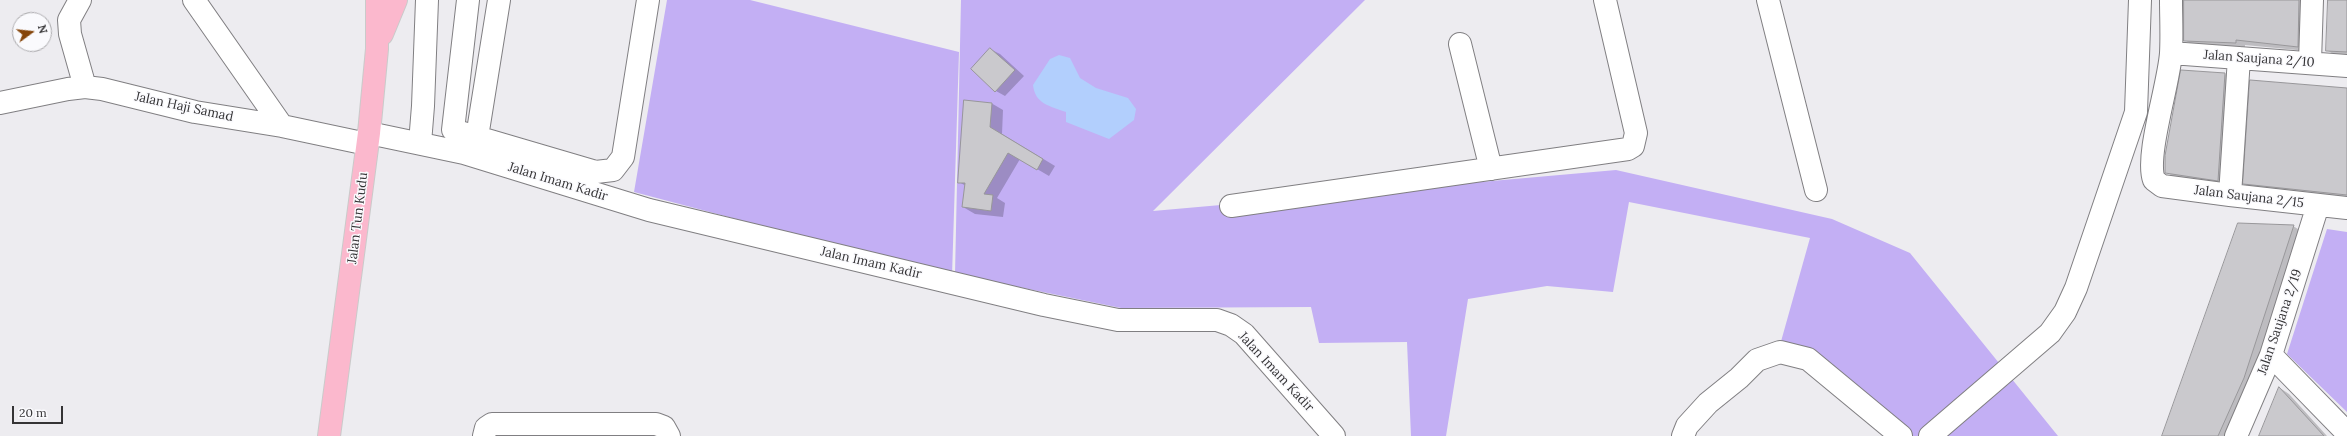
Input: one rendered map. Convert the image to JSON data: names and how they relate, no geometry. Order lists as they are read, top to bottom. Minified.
{"streets":{"main road":["Jalan Tun Kudu"],"street":["Jalan Saujana 2/10","Jalan Haji Samad","Jalan Imam Kadir","Jalan Saujana 2/15","Jalan Saujana 2/19"]},"crossings":[["Jalan Haji Samad","Jalan Imam Kadir"],["Jalan Haji Samad","Jalan Tun Kudu"],["Jalan Imam Kadir","Jalan Tun Kudu"],["Jalan Saujana 2/15","Jalan Saujana 2/19"]],"scale_bar":"20 m","north":"right"}
